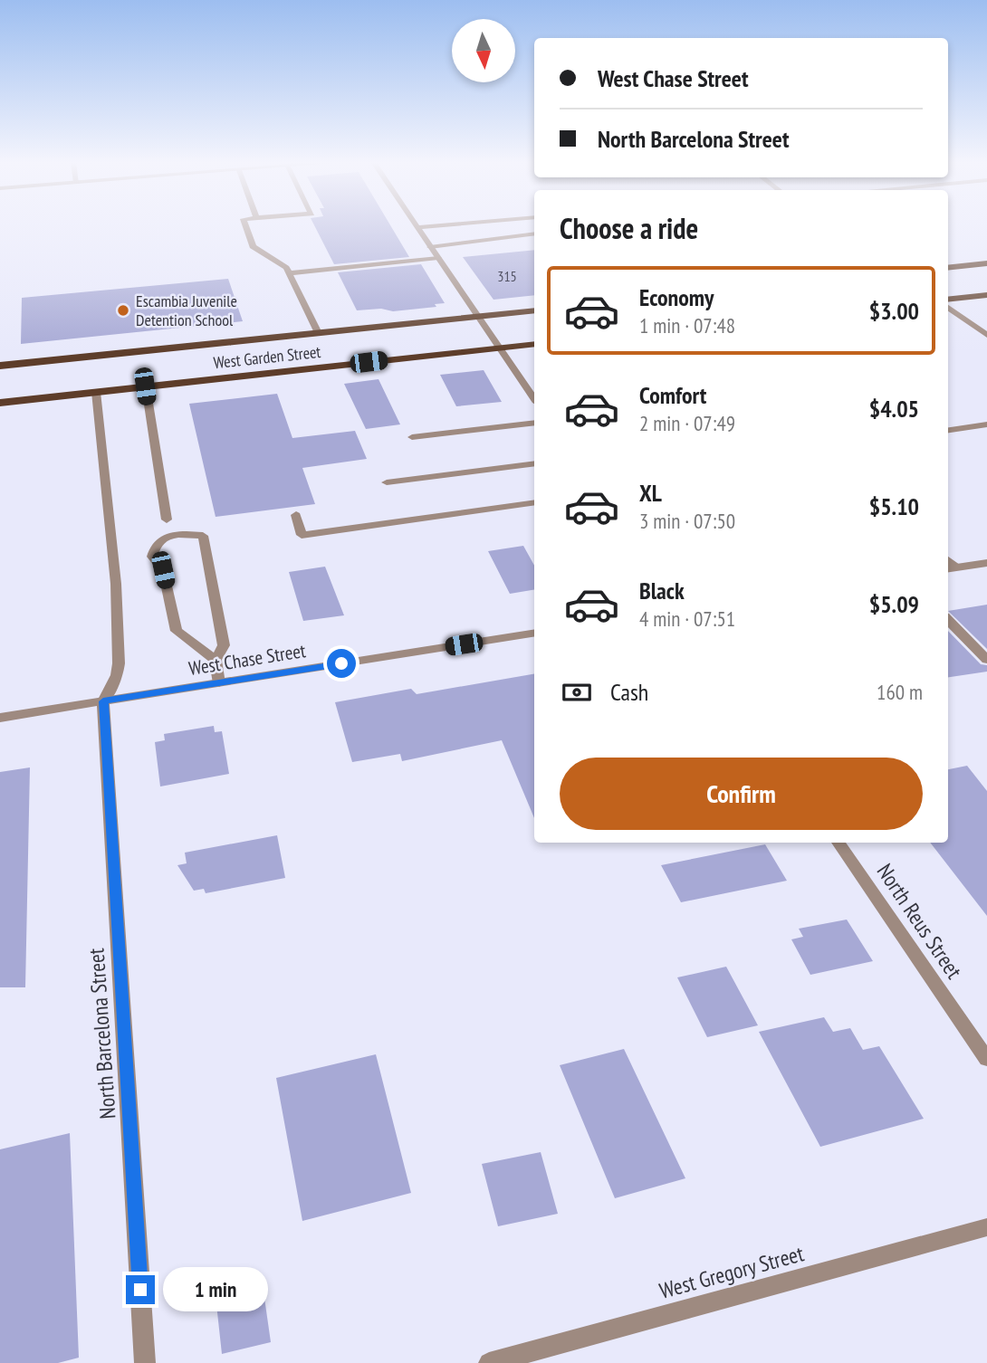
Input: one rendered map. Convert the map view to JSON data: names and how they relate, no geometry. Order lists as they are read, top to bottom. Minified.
{"streets":{"main road":["West Garden Street"],"street":["West Chase Street","North Reus Street","North Barcelona Street","West Gregory Street"]},"crossings":[["West Chase Street","North Barcelona Street"]],"places":["Escambia Juvenile Detention School"],"house_numbers":["315"],"north":"bottom","page":{"banner":["West Chase Street","North Barcelona Street"],"heading":"Choose a ride","list":[{"name":"Economy","note":"1 min · 07:48","value":"$3.00"},{"name":"Comfort","note":"2 min · 07:49","value":"$4.05"},{"name":"XL","note":"3 min · 07:50","value":"$5.10"},{"name":"Black","note":"4 min · 07:51","value":"$5.09"}],"pay":["Cash","160 m"],"buttons":"Confirm","bubble":"1 min"}}
